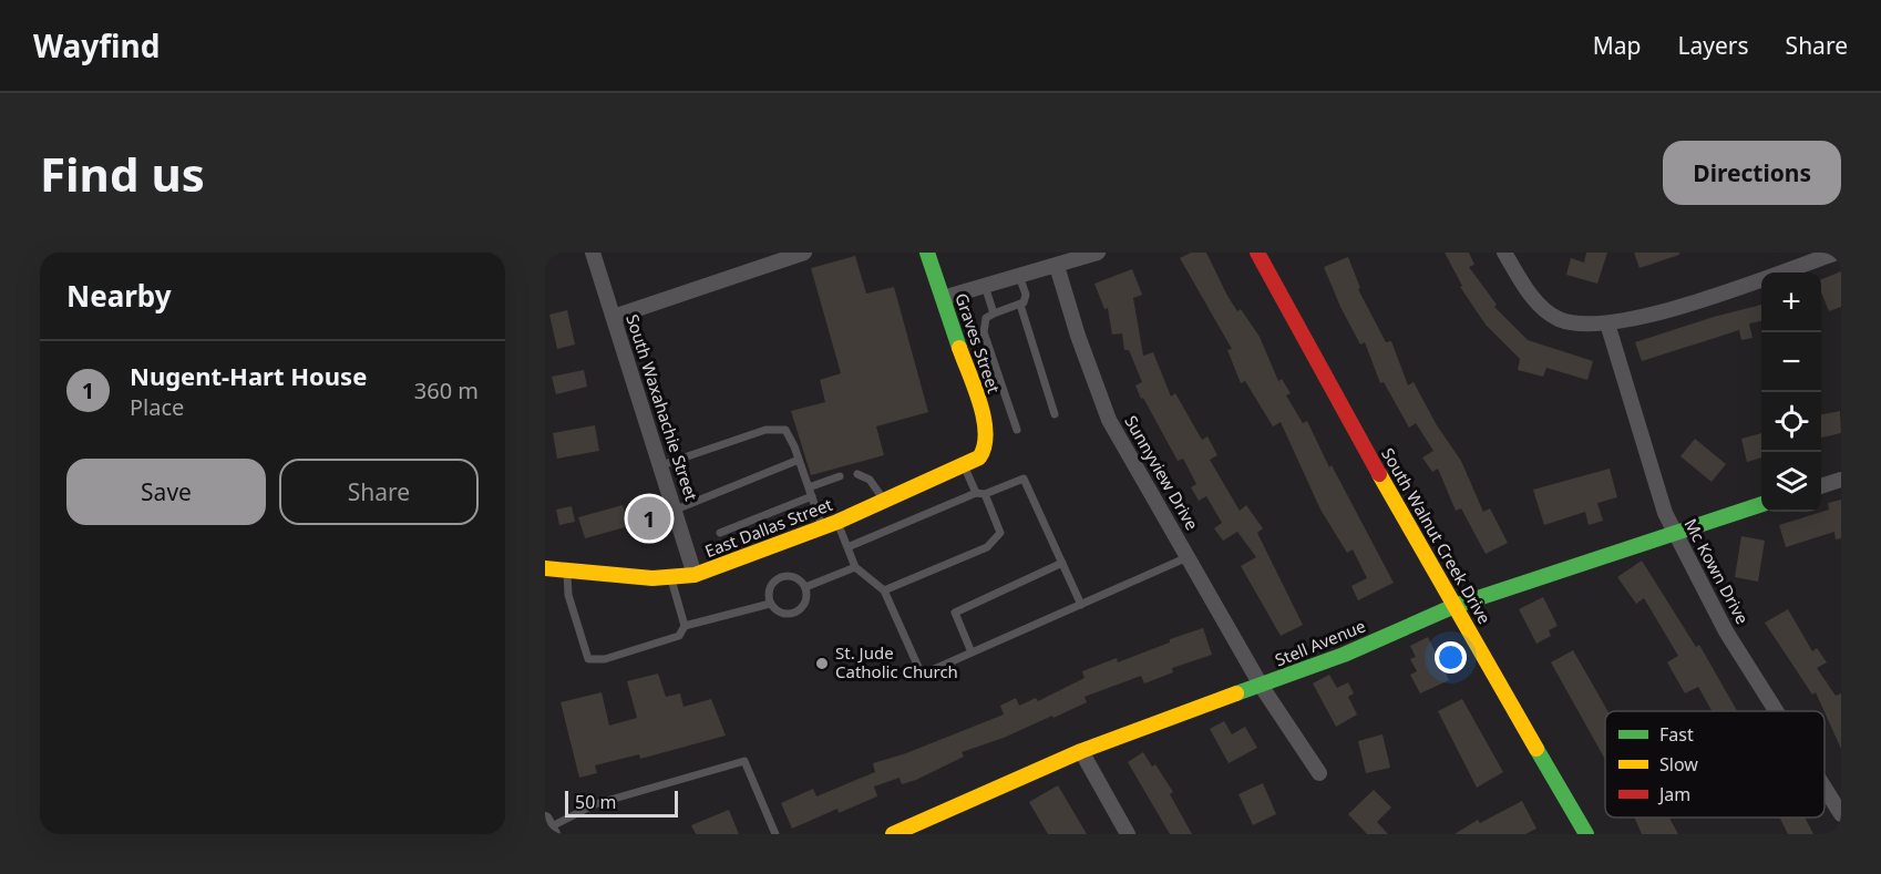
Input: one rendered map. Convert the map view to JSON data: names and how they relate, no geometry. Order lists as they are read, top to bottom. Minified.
{"streets":{"street":["Graves Street","South Waxahachie Street","Sunnyview Drive","East Dallas Street","South Walnut Creek Drive","Mc Kown Drive","Stell Avenue"]},"crossings":[["Graves Street","East Dallas Street"],["South Waxahachie Street","East Dallas Street"],["Sunnyview Drive","Stell Avenue"],["South Walnut Creek Drive","Stell Avenue"],["Mc Kown Drive","Stell Avenue"]],"places":["St. Jude Catholic Church"],"legend":["Fast","Slow","Jam"],"scale_bar":"50 m","page":{"header":"Wayfind","nav":["Map","Layers","Share"],"buttons":["Directions",["Save","Share"]],"title":"Find us","heading":"Nearby","map_buttons":["+","−"],"list":[{"mark":"1","name":"Nugent-Hart House","note":"Place","value":"360 m"}],"pins":"1","scale":"50 m"}}
